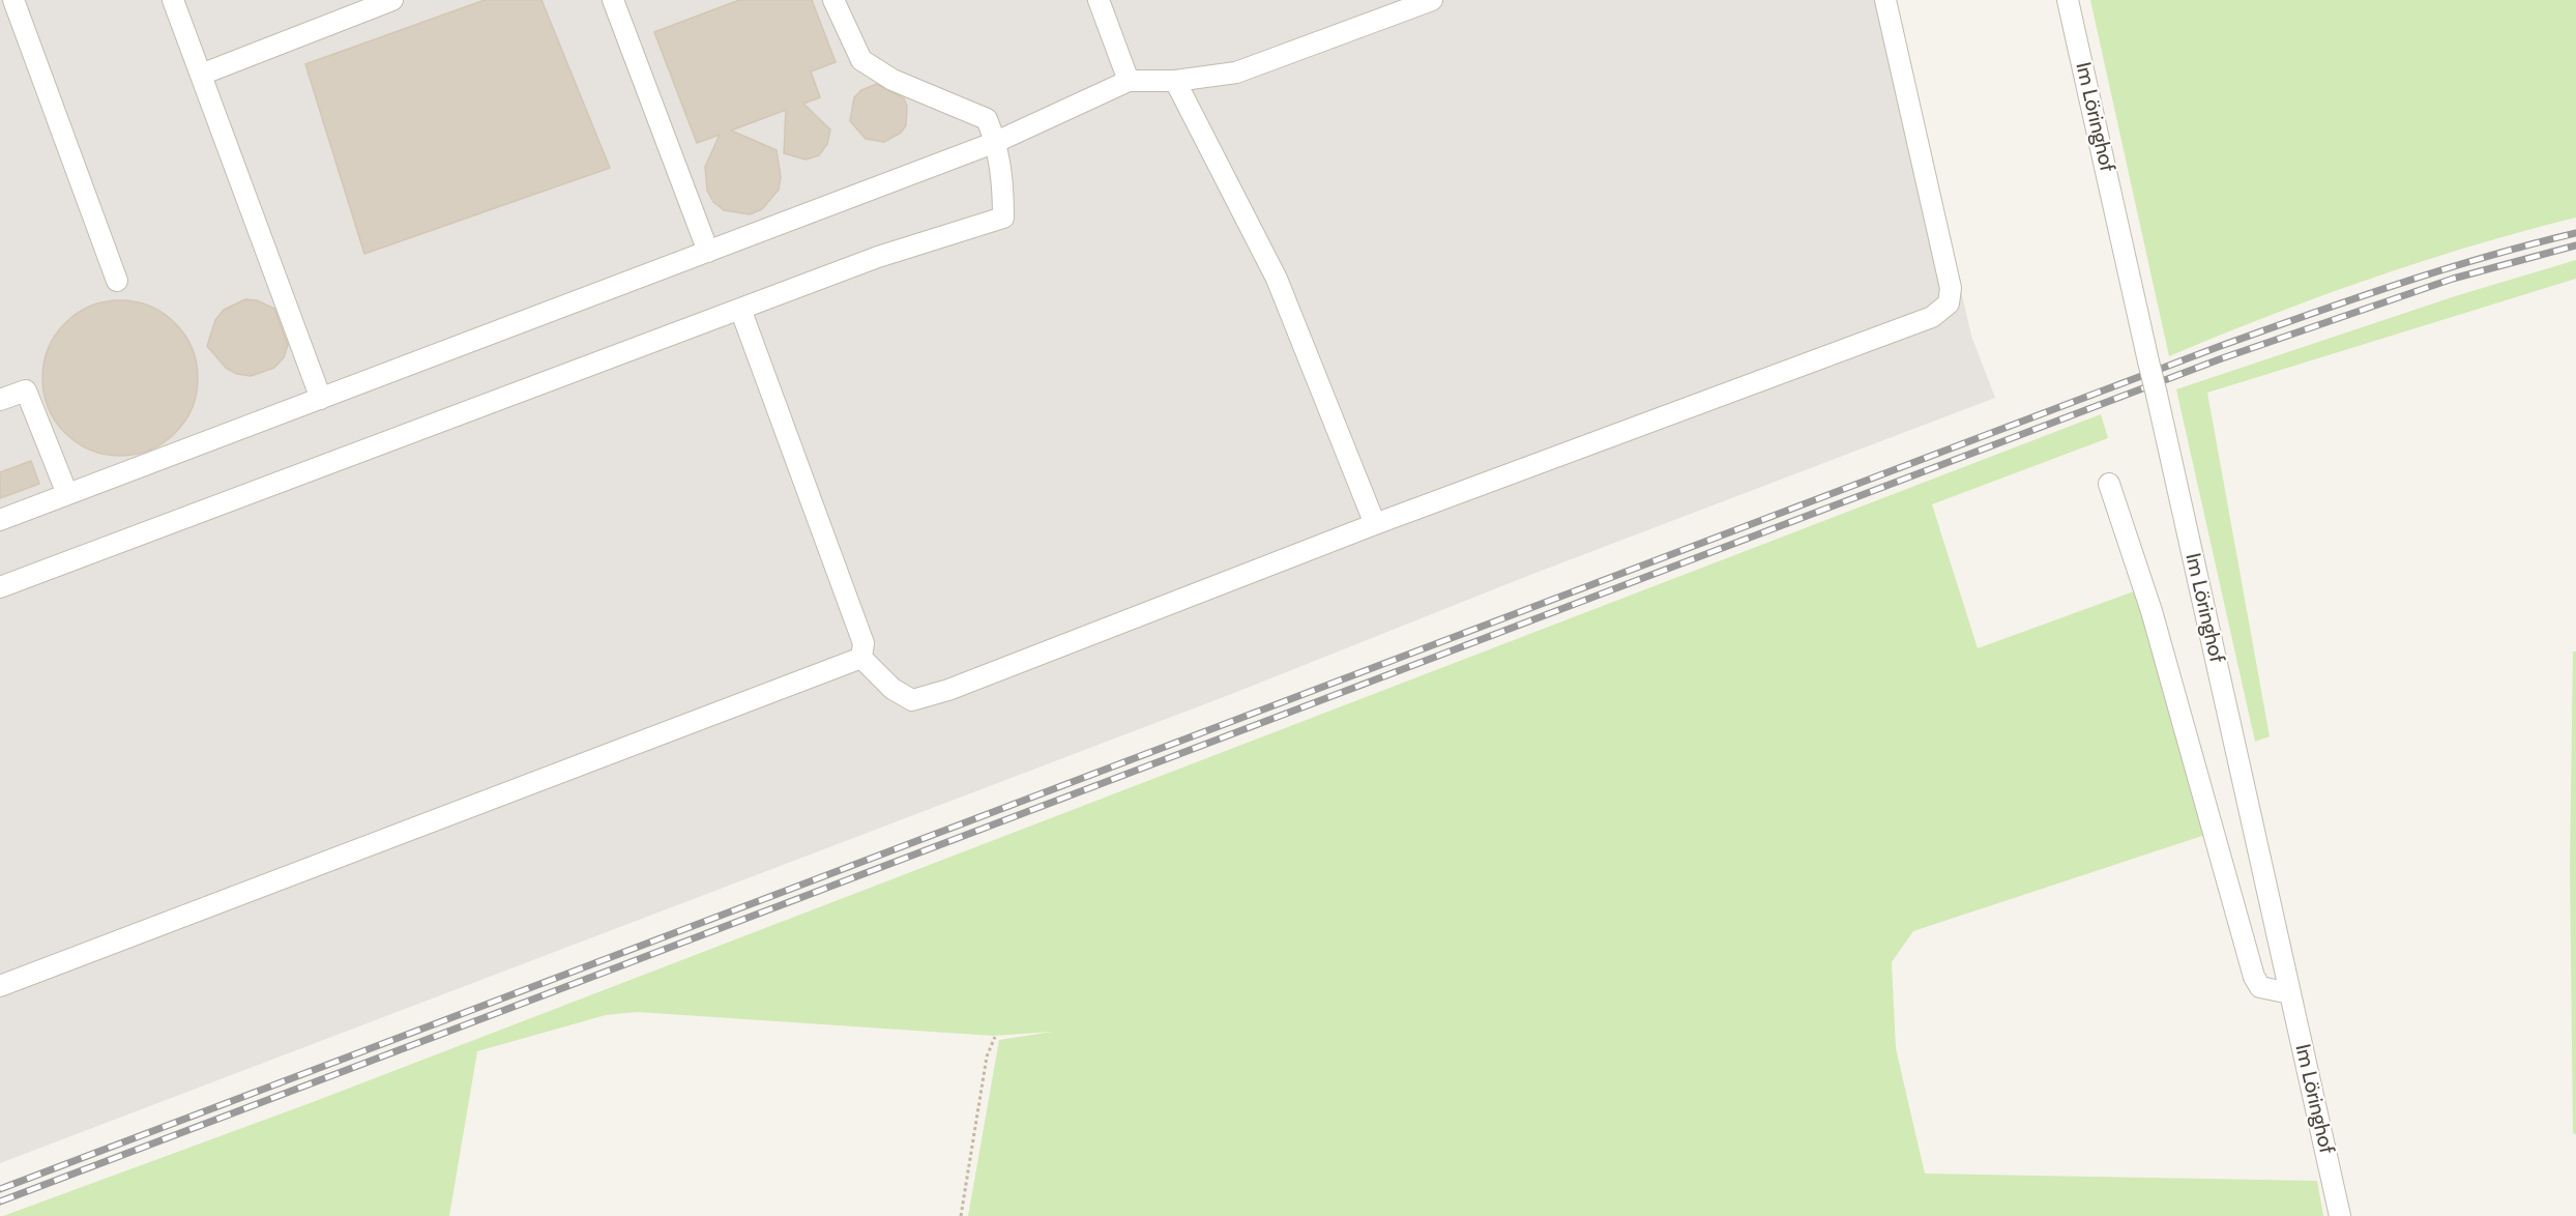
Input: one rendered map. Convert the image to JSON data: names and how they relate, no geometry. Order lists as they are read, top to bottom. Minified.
{"streets":{"street":["Im Löringhof"]}}
